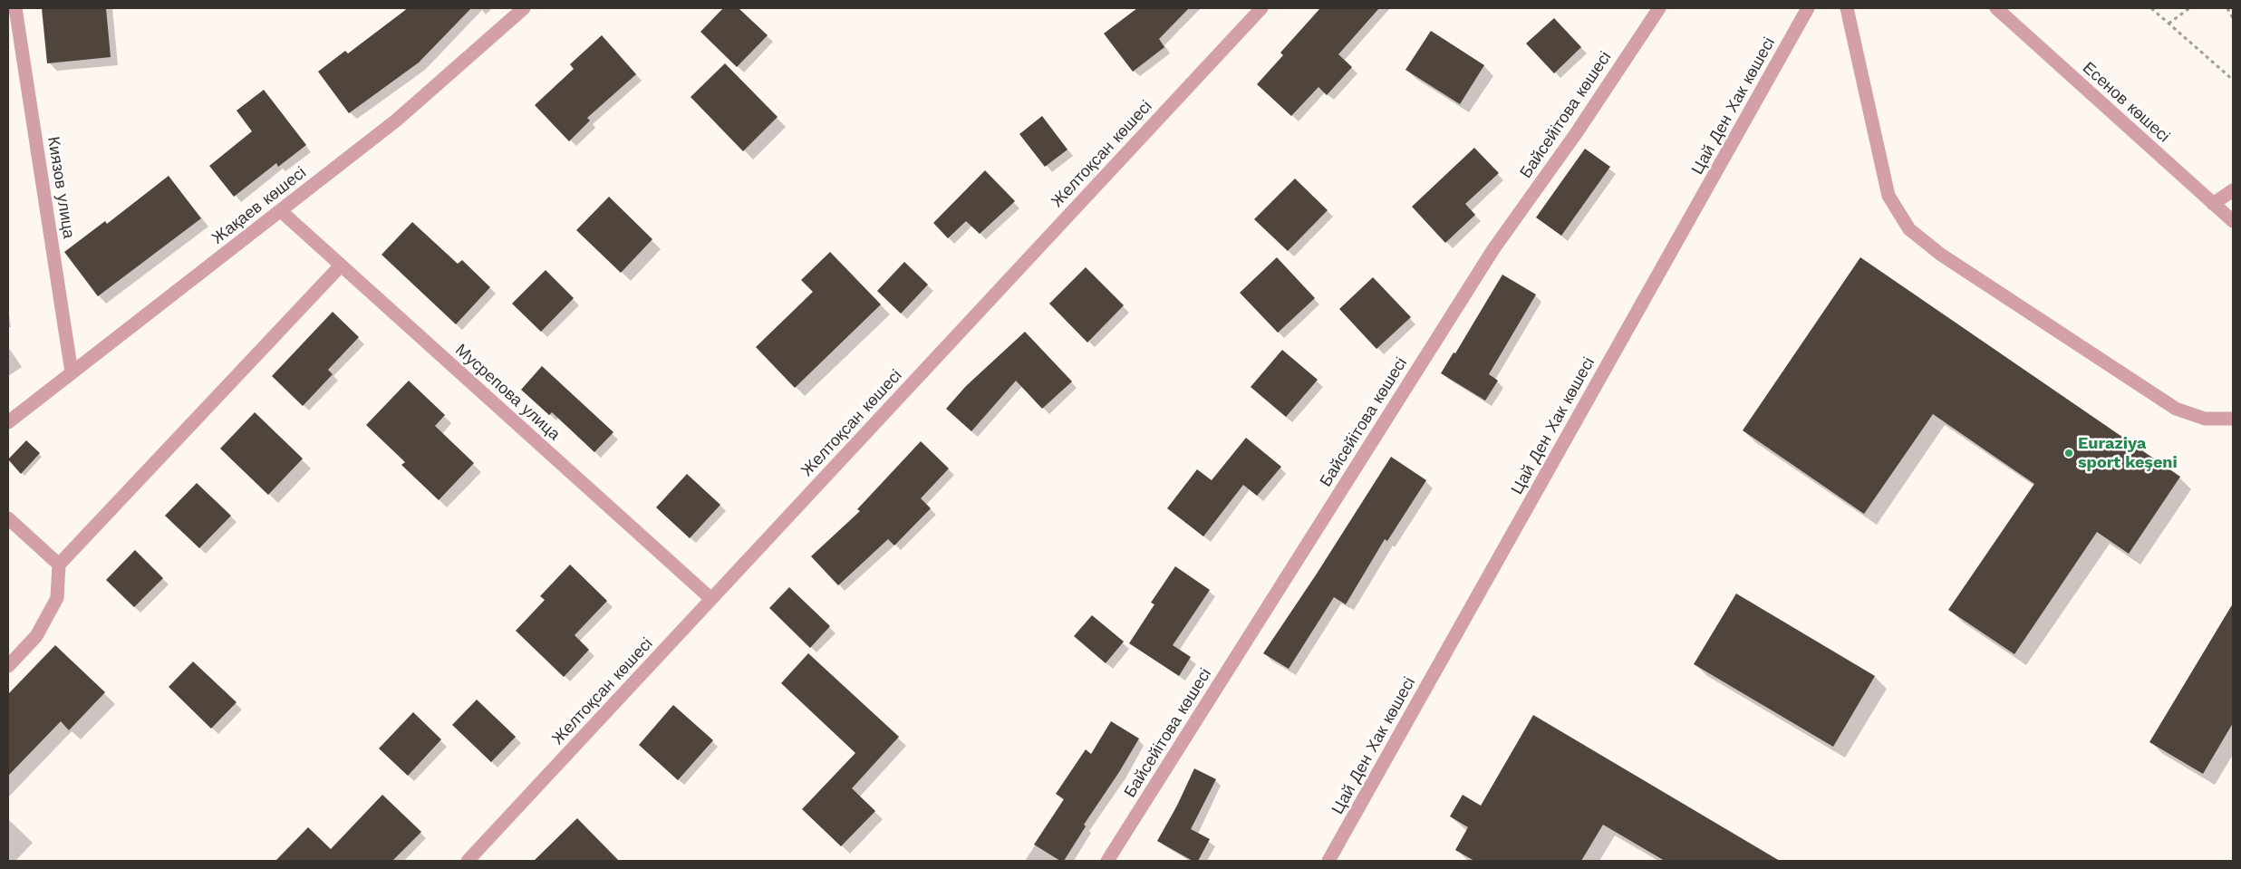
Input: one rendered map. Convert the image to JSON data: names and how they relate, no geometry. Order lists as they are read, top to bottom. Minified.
{"streets":{"street":["Есенов көшесі","Цай Ден Хак көшесі","Байсейітова көшесі","Желтоқсан көшесі","Киязов улица","Жақаев көшесі","Мусрепова улица"]},"crossings":[["Желтоқсан көшесі","Мусрепова улица"],["Киязов улица","Жақаев көшесі"],["Жақаев көшесі","Мусрепова улица"]],"places":["Euraziya sport keşeni"]}
